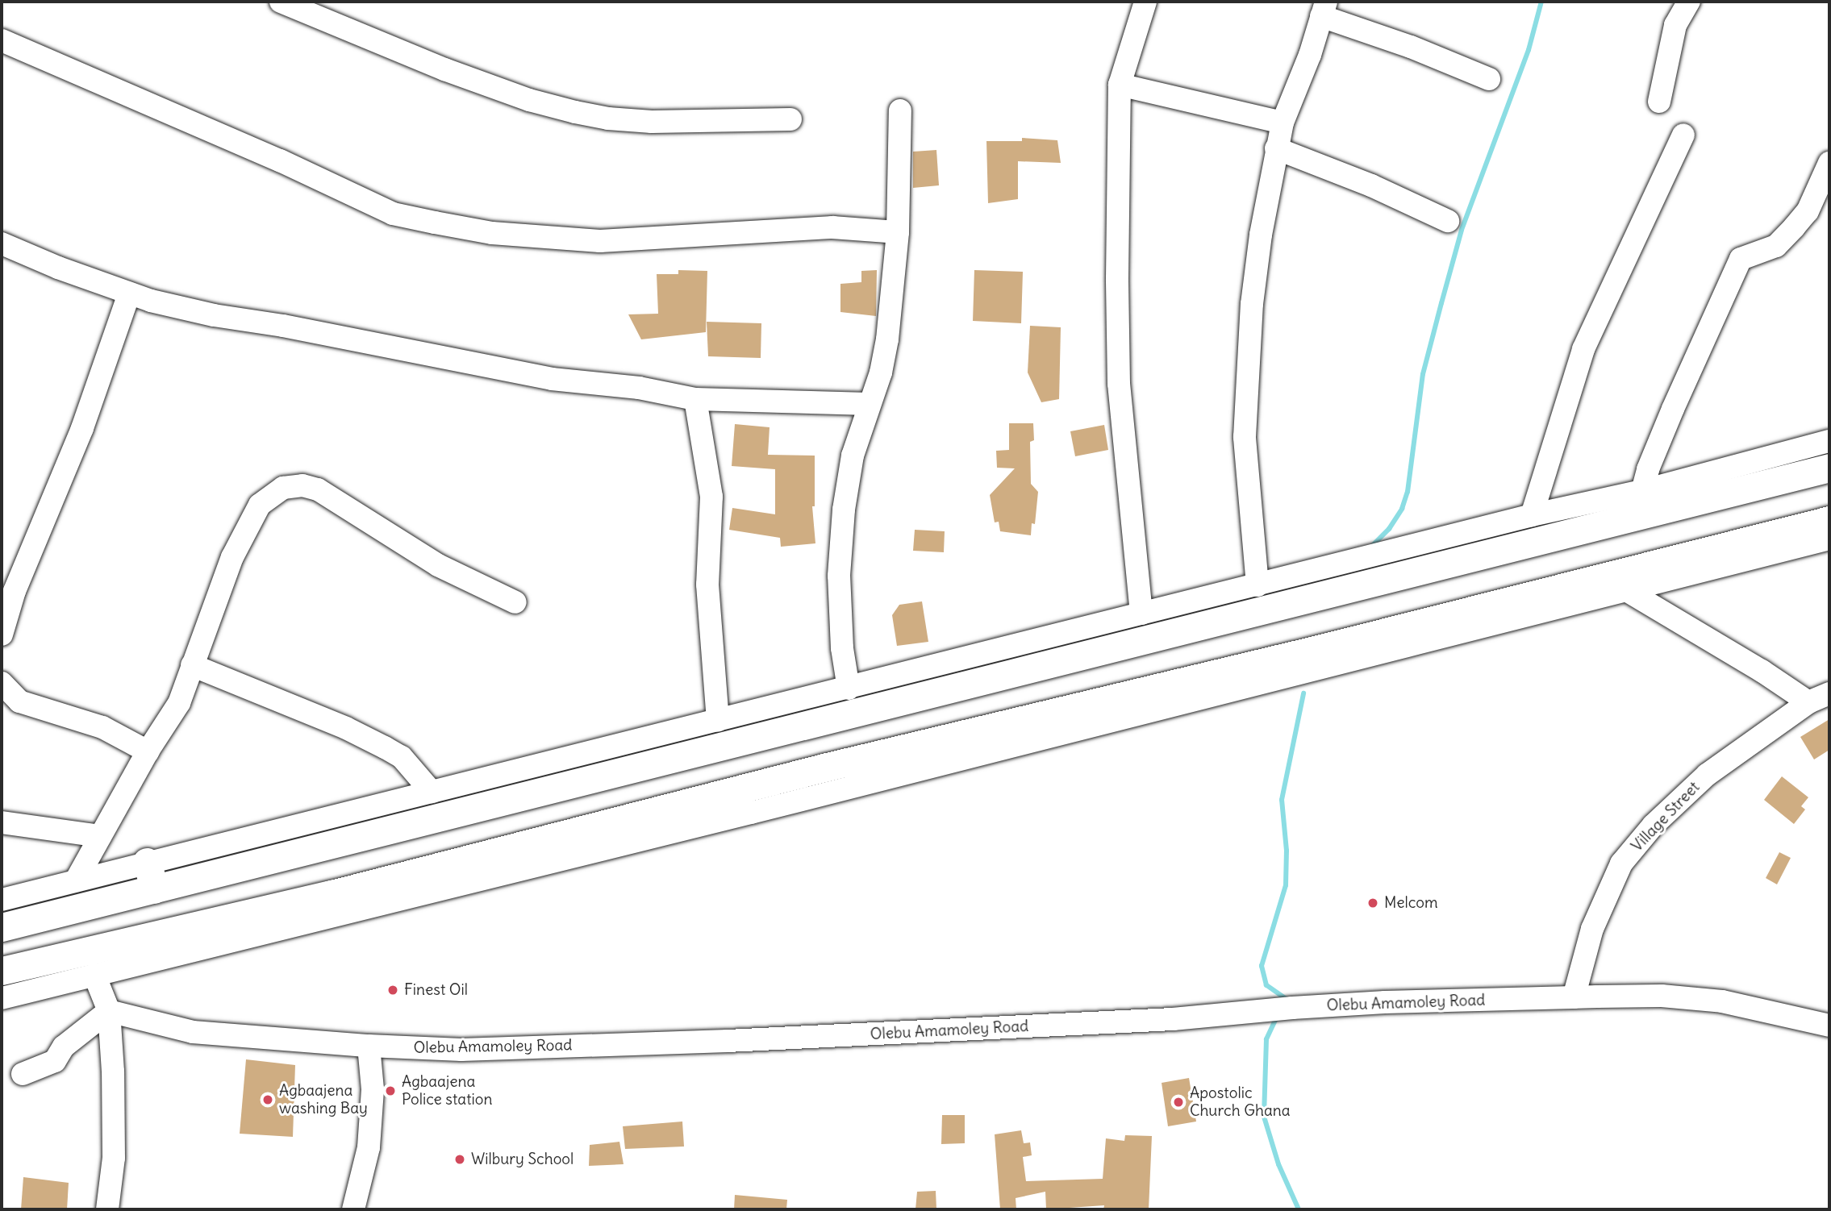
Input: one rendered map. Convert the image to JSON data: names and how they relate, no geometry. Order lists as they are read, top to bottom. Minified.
{"streets":{"street":["Village Street","Olebu Amamoley Road"]},"crossings":[["Village Street","Olebu Amamoley Road"]],"places":["Melcom","Finest Oil","Agbaajena Police station","Agbaajena washing Bay","Apostolic Church Ghana","Wilbury School"]}
